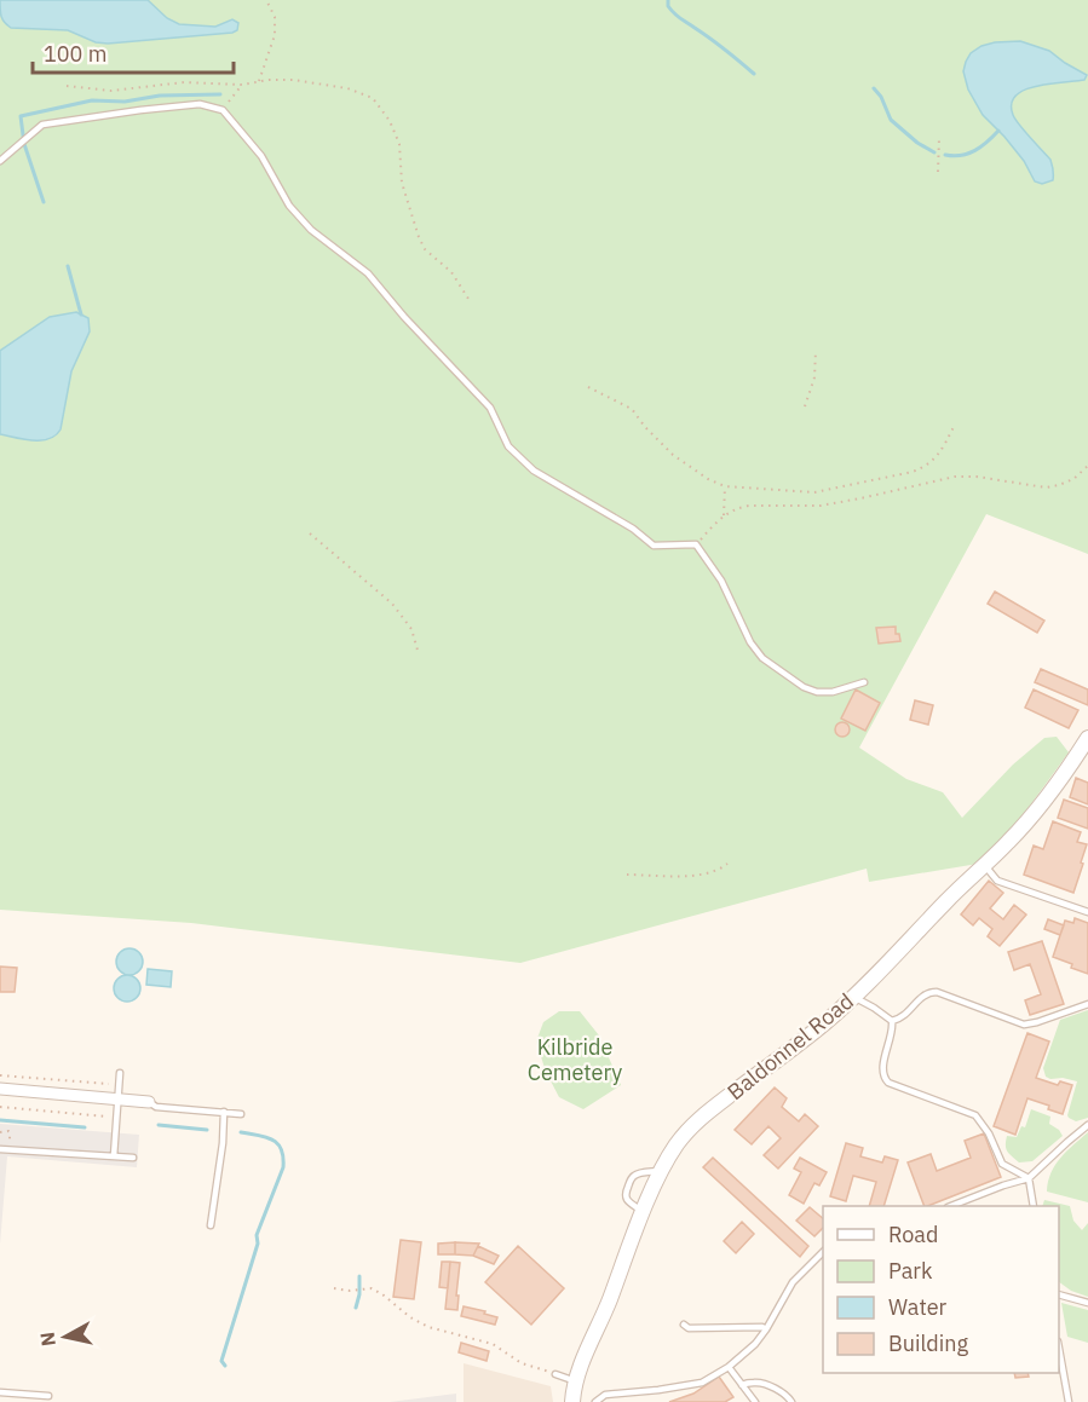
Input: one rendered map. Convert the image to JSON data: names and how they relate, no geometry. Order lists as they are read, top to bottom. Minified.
{"streets":{"street":["Baldonnel Road"]},"parks":["Kilbride Cemetery"],"legend":["Road","Park","Water","Building"],"scale_bar":"100 m","north":"left"}
